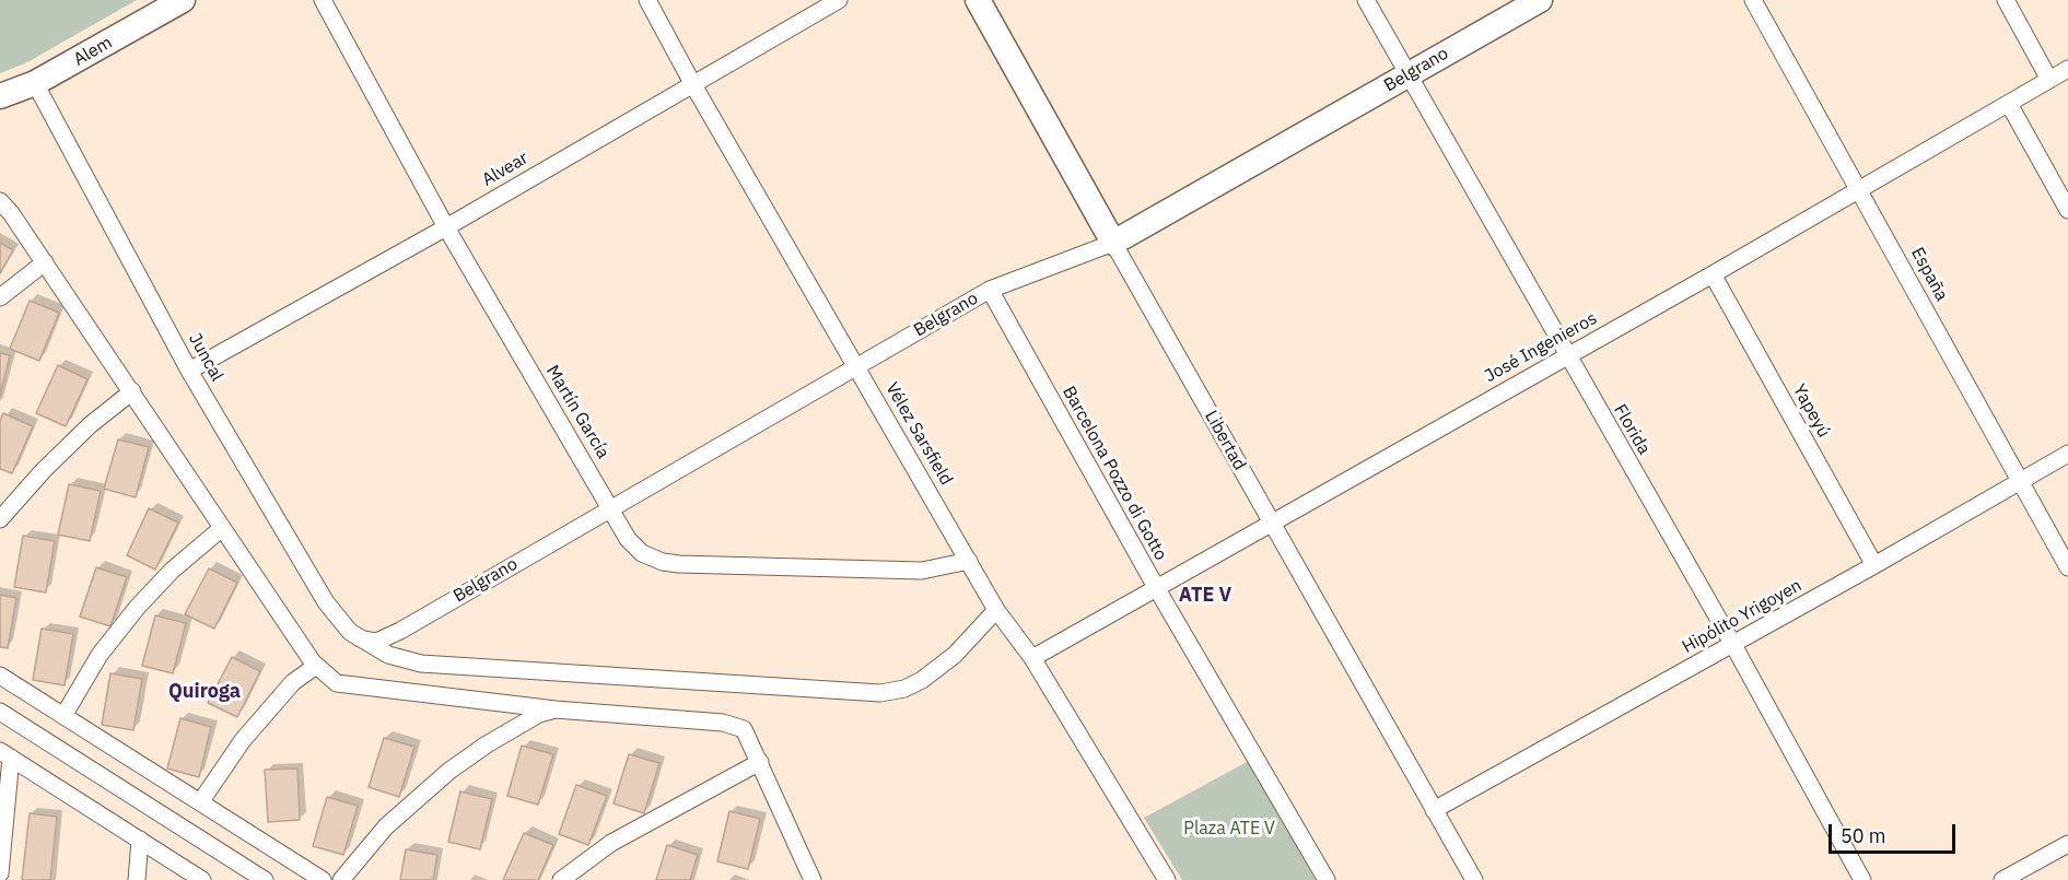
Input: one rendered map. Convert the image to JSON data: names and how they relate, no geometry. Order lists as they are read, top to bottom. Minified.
{"streets":{"main road":["Alem","Belgrano","Libertad"],"street":["Alvear","España","José Ingenieros","Juncal","Yapeyú","Martín García","Florida","Vélez Sarsfield","Barcelona Pozzo di Gotto","Hipólito Yrigoyen"]},"crossings":[["Alem","Juncal"],["Belgrano","Juncal"],["Belgrano","Martín García"],["Belgrano","Florida"],["Belgrano","Vélez Sarsfield"],["Belgrano","Libertad"],["Belgrano","Barcelona Pozzo di Gotto"],["Alvear","Juncal"],["Alvear","Martín García"],["Alvear","Vélez Sarsfield"],["España","José Ingenieros"],["España","Hipólito Yrigoyen"],["José Ingenieros","Yapeyú"],["José Ingenieros","Florida"],["José Ingenieros","Vélez Sarsfield"],["José Ingenieros","Libertad"],["José Ingenieros","Barcelona Pozzo di Gotto"],["Juncal","Vélez Sarsfield"],["Yapeyú","Hipólito Yrigoyen"],["Martín García","Vélez Sarsfield"],["Florida","Hipólito Yrigoyen"],["Libertad","Hipólito Yrigoyen"]],"districts":["ATE V","Quiroga"],"parks":["Plaza ATE V"],"scale_bar":"50 m"}
